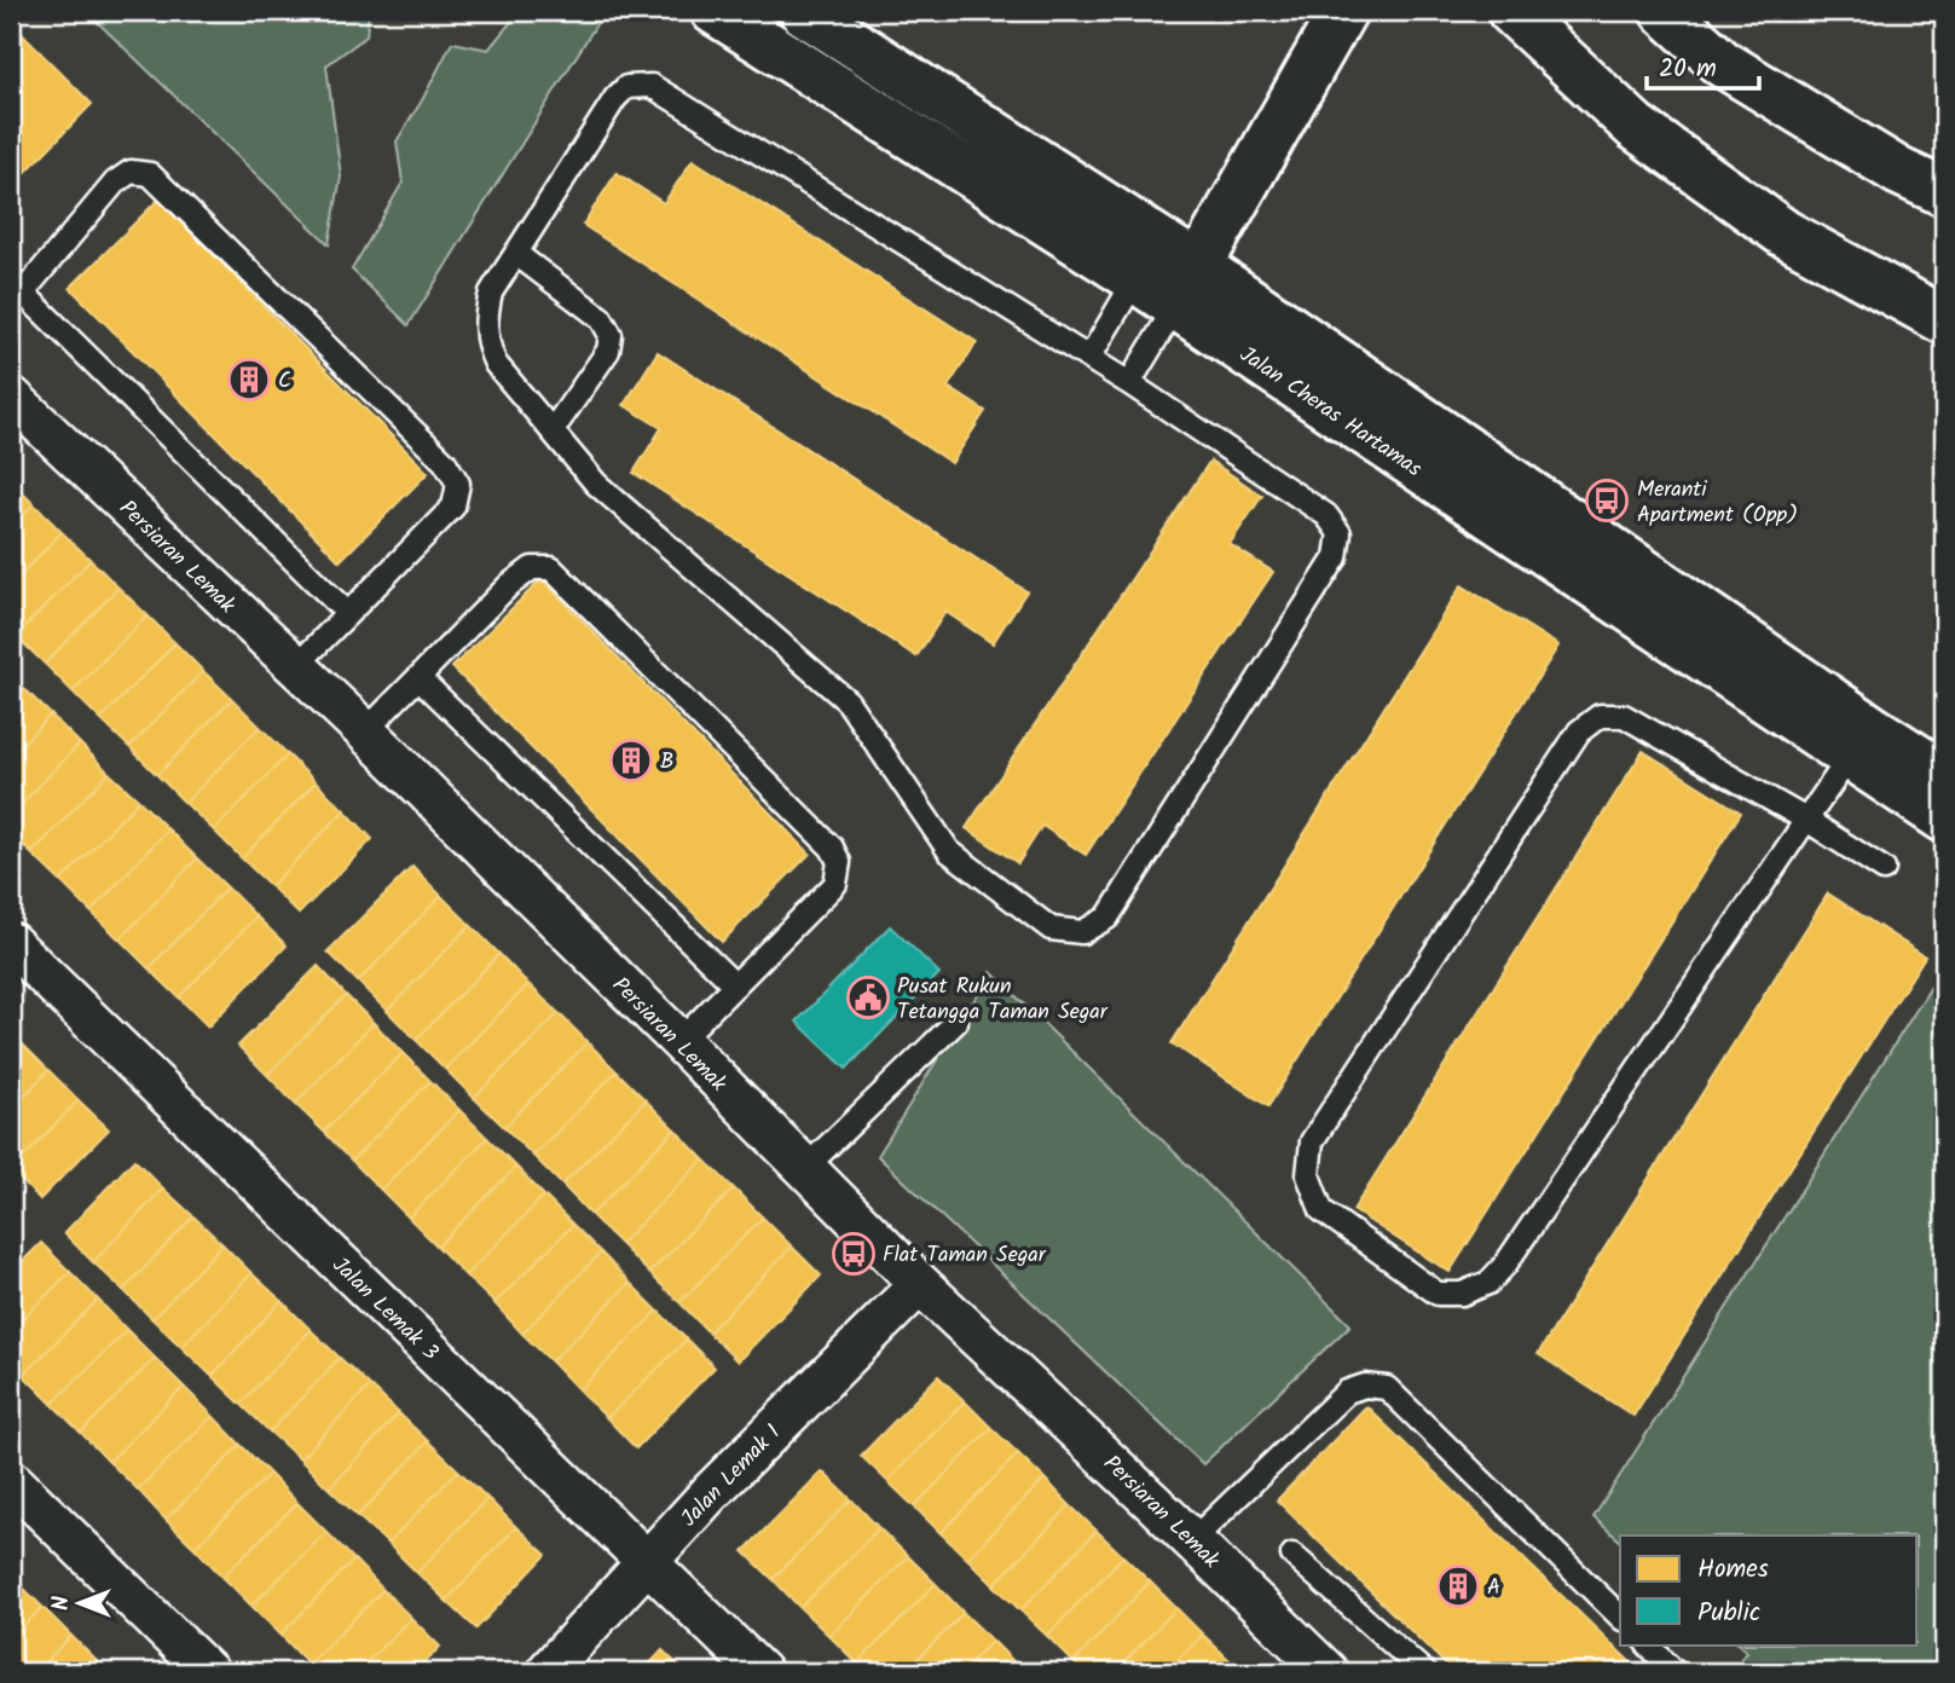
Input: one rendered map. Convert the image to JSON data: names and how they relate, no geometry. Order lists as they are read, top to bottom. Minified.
{"streets":{"main road":["Jalan Cheras Hartamas"],"street":["Persiaran Lemak","Jalan Lemak 3","Jalan Lemak 1"]},"crossings":[["Persiaran Lemak","Jalan Lemak 1"],["Jalan Lemak 3","Jalan Lemak 1"]],"places":{"building":["C","B","A"],"bus stop":["Meranti Apartment (Opp)","Flat Taman Segar"],"public building":["Pusat Rukun Tetangga Taman Segar"]},"legend":["Homes","Public"],"scale_bar":"20 m","north":"left"}
